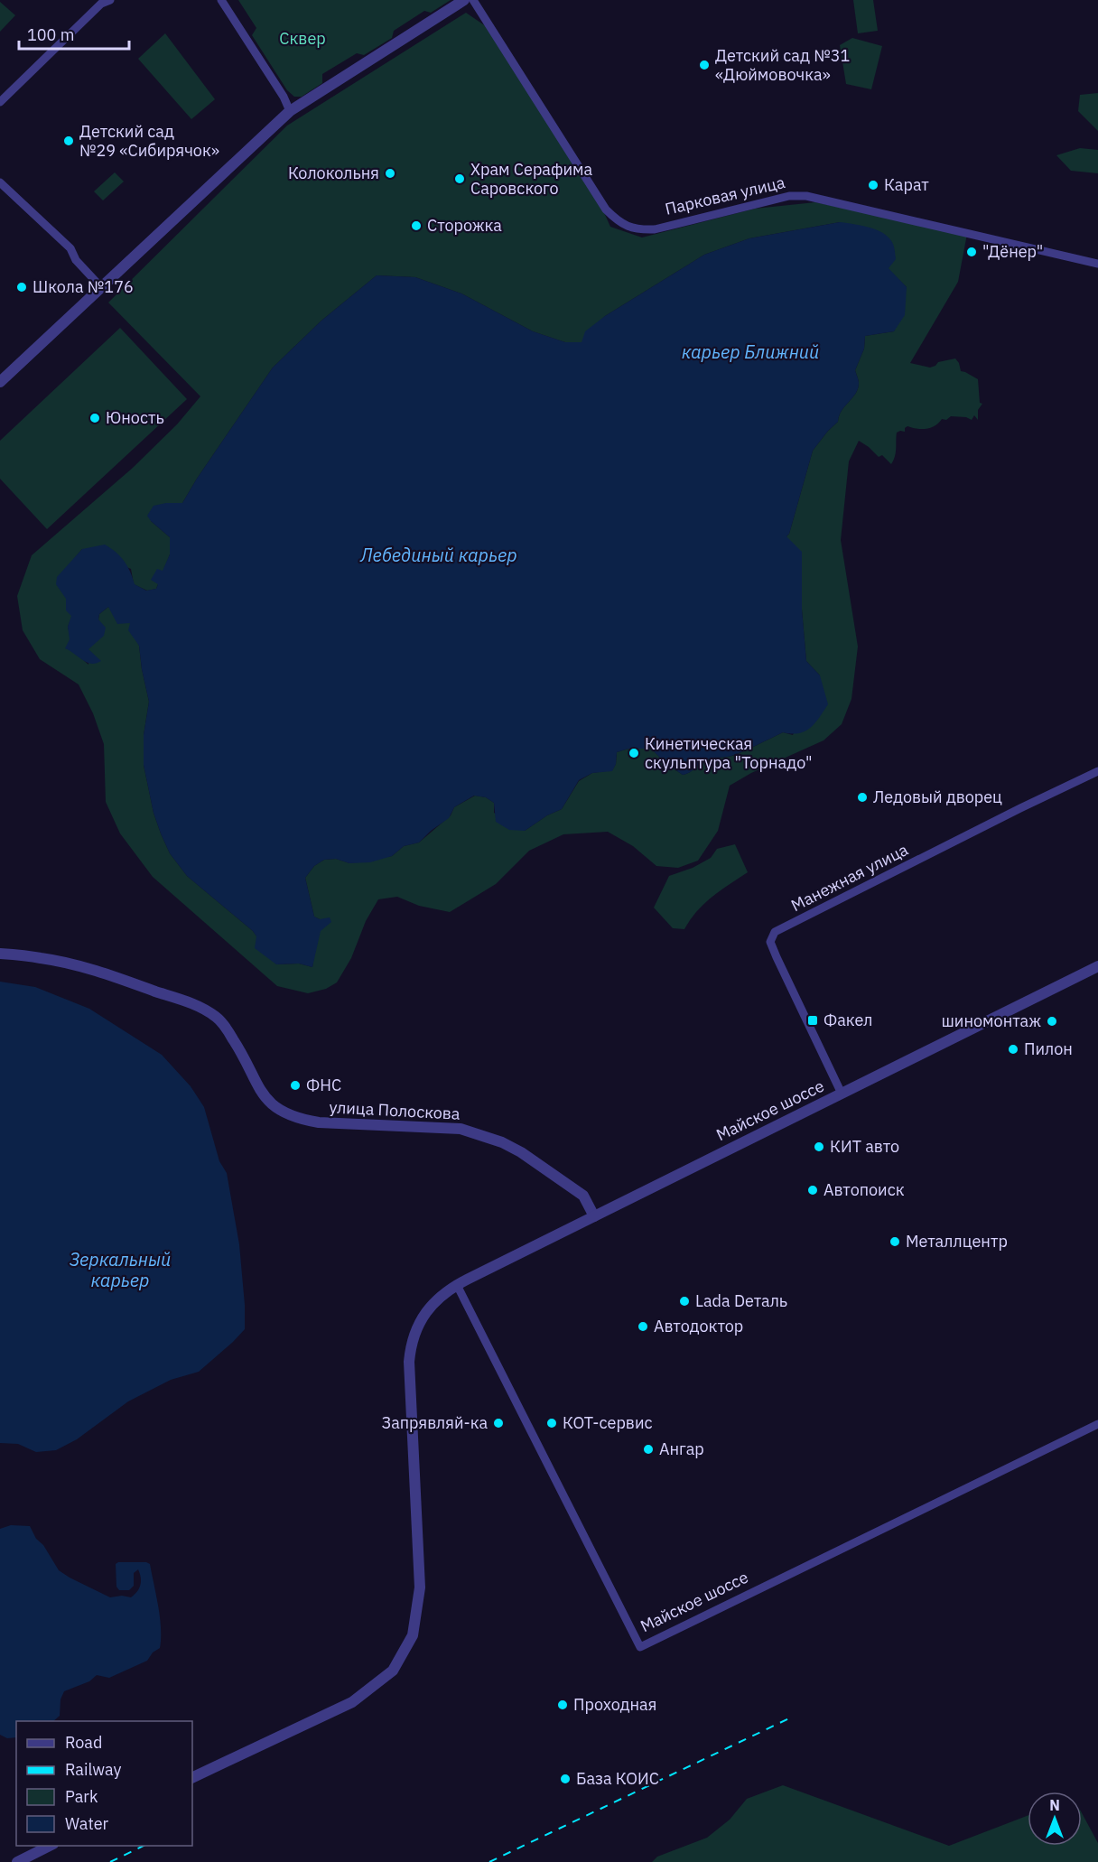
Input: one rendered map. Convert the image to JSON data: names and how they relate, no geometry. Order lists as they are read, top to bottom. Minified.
{"streets":{"street":["Парковая улица","Манежная улица","улица Полоскова","Майское шоссе"]},"crossings":[["Манежная улица","Майское шоссе"],["улица Полоскова","Майское шоссе"]],"water":["карьер Ближний","Лебединый карьер","Зеркальный карьер"],"parks":["Сквер"],"places":{"other":["Детский сад №31 «Дюймовочка»","Детский сад №29 «Сибирячок»","Колокольня","Храм Серафима Саровского","Карат","Сторожка","\"Дёнер\"","Школа №176","Юность","Кинетическая скульптура \"Торнадо\"","Ледовый дворец","шиномонтаж","Пилон","ФНС","КИТ авто","Автопоиск","Металлцентр","Lada Dеталь","Автодоктор","Запрявляй-ка","КОТ-сервис","Ангар","Проходная","База КОИС"],"transit":["Факел"]},"legend":["Road","Railway","Park","Water"],"scale_bar":"100 m","north":"top"}
